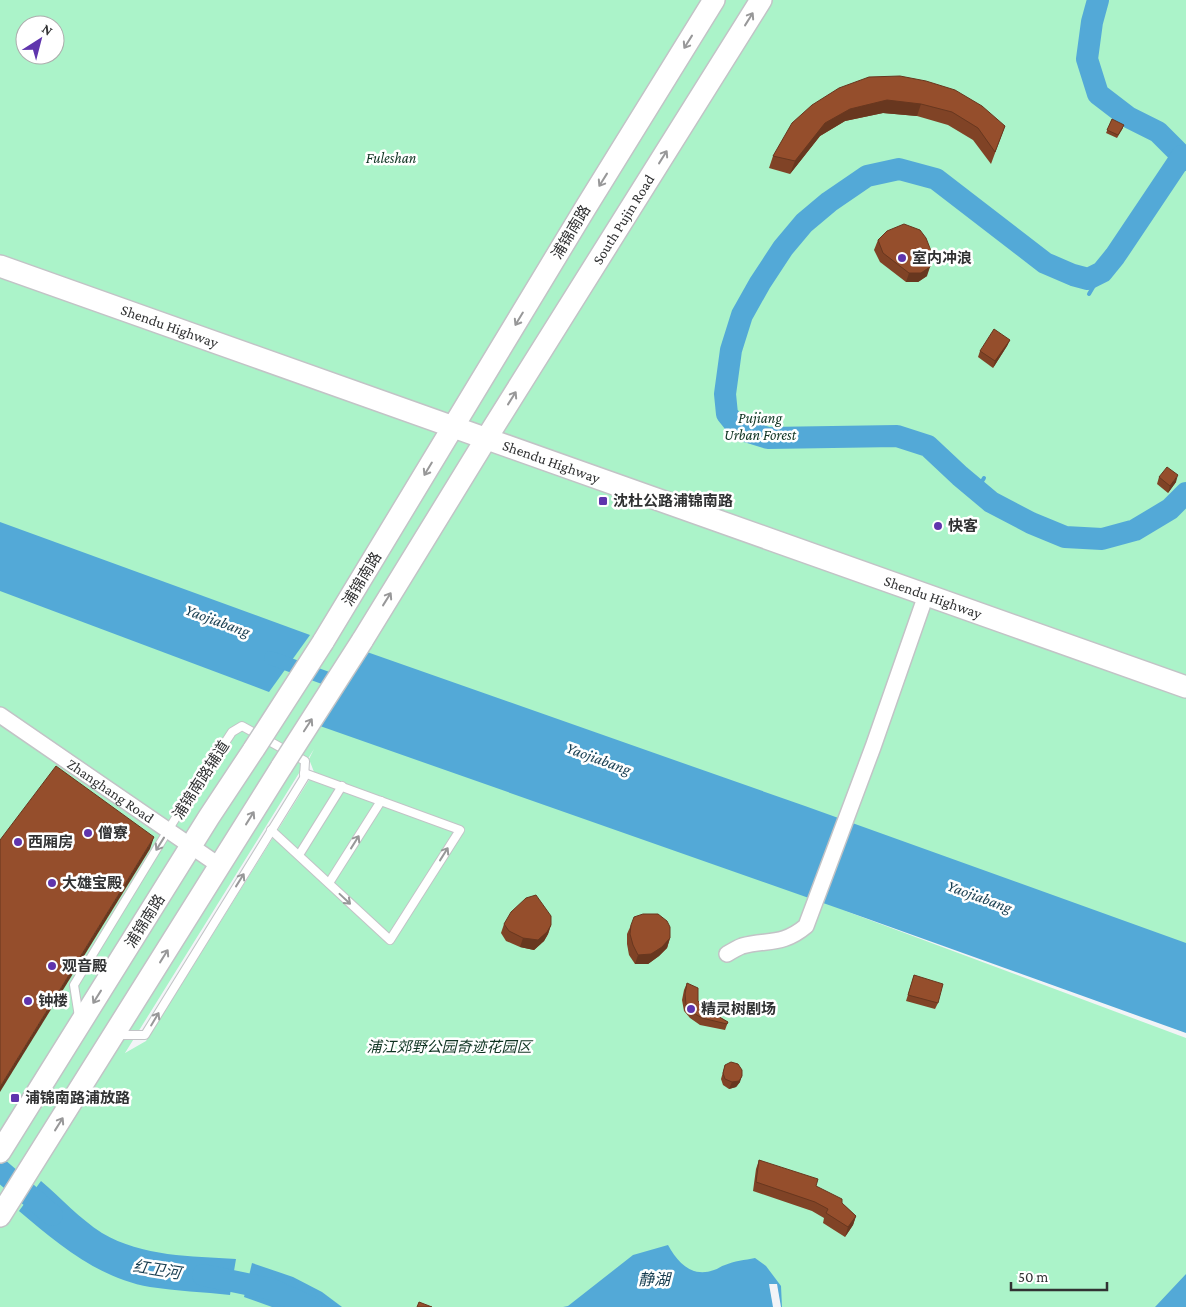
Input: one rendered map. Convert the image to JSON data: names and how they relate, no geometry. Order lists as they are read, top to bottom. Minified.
{"streets":{"main road":["South Pujin Road","浦锦南路","Shendu Highway"],"street":["Zhanghang Road"],"lane":["浦锦南路辅道"]},"crossings":[["South Pujin Road","Shendu Highway"],["South Pujin Road","Zhanghang Road"],["浦锦南路","Shendu Highway"],["浦锦南路","浦锦南路辅道"],["浦锦南路","Zhanghang Road"],["浦锦南路辅道","Zhanghang Road"]],"one_way":["South Pujin Road","浦锦南路","浦锦南路辅道"],"water":["Yaojiabang","红卫河","静湖"],"parks":["Fuleshan","Pujiang Urban Forest","浦江郊野公园奇迹花园区"],"places":{"other":["室内冲浪","快客","僧寮","西厢房","大雄宝殿","观音殿","钟楼","精灵树剧场"],"transit":["沈杜公路浦锦南路","浦锦南路浦放路"]},"scale_bar":"50 m","north":"top right"}
